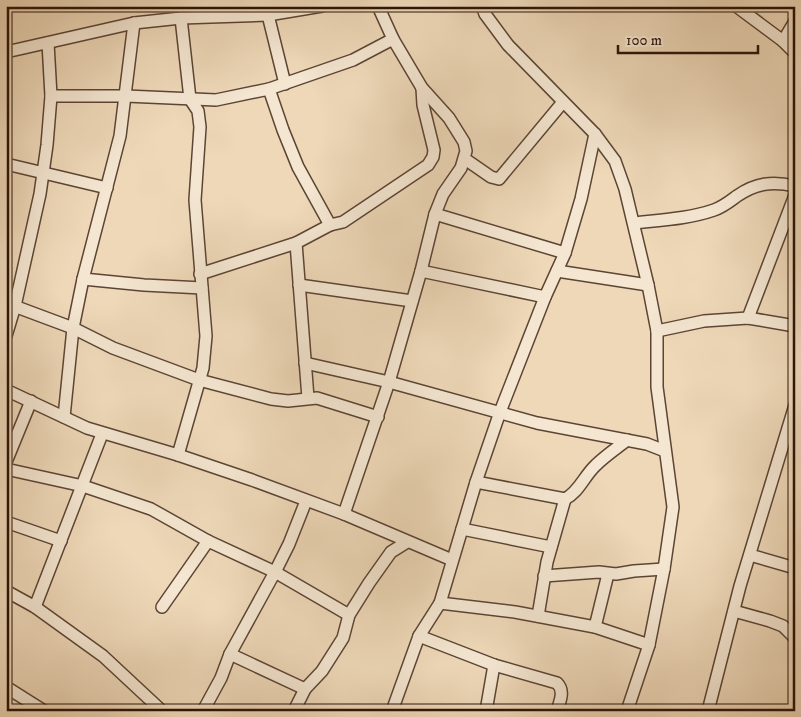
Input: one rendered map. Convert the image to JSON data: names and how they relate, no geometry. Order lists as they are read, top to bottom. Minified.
{"scale_bar":"100 m"}
